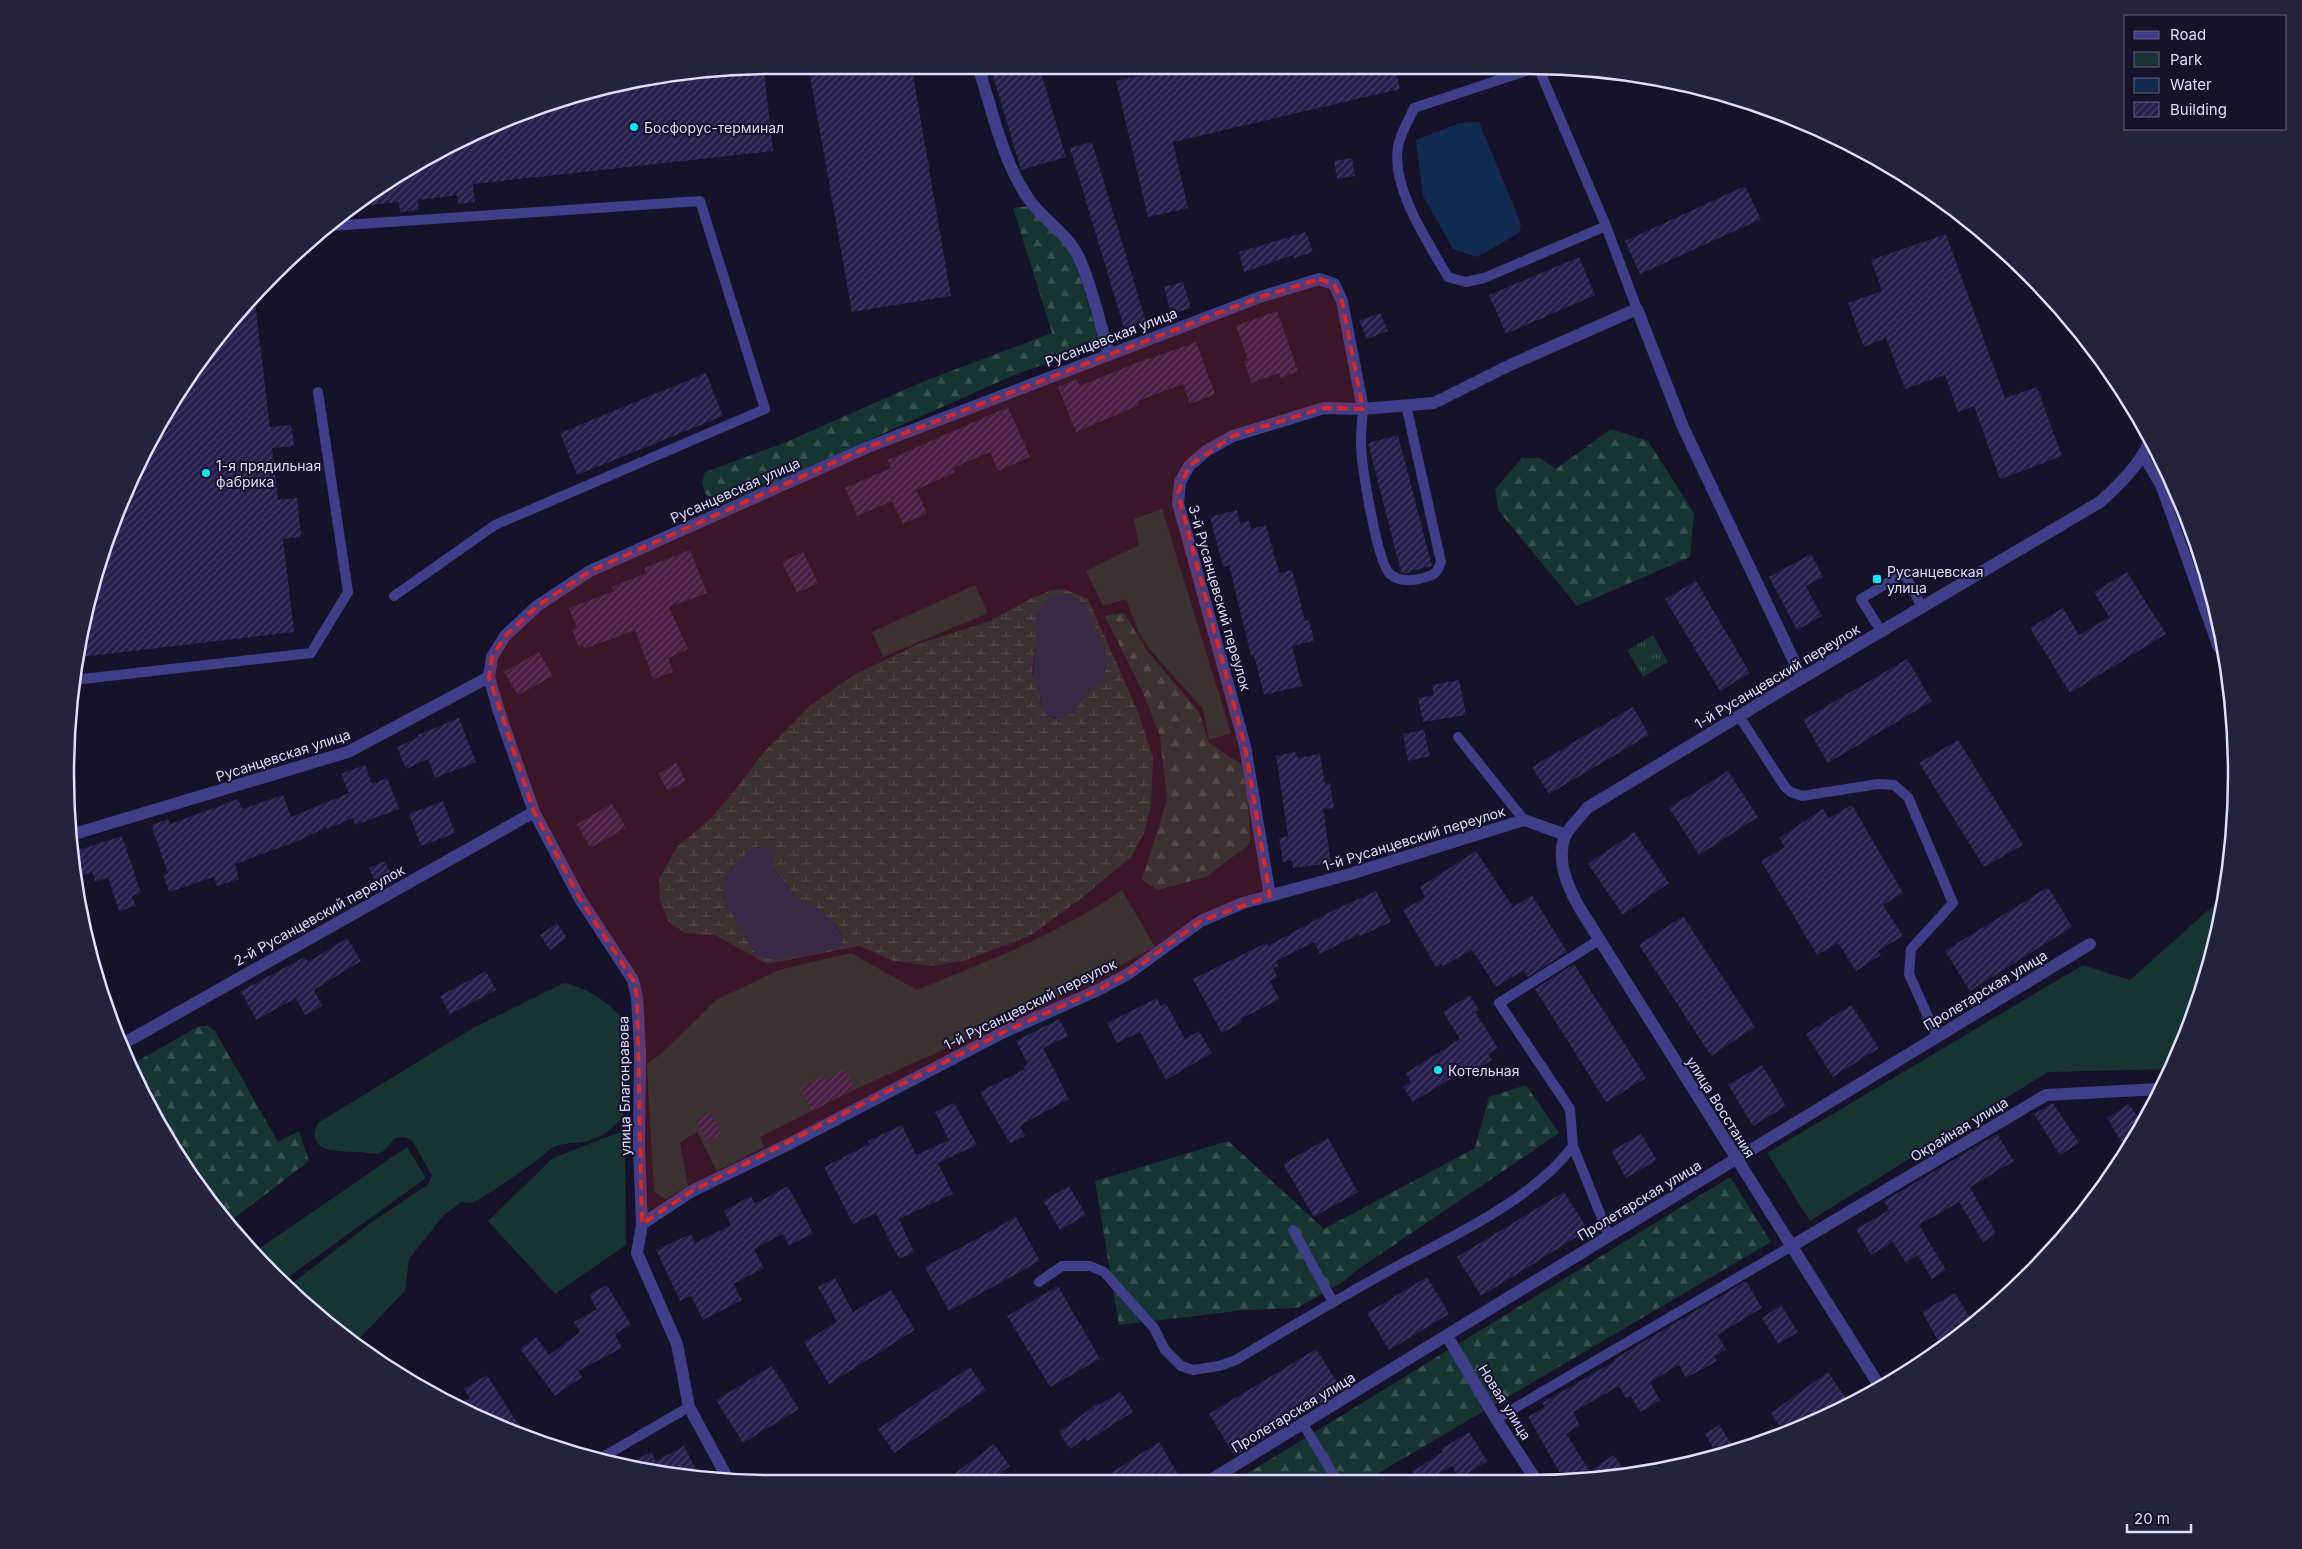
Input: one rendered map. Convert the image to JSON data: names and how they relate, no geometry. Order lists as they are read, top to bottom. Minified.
{"streets":{"street":["Русанцевская улица","3-й Русанцевский переулок","1-й Русанцевский переулок","2-й Русанцевский переулок","Пролетарская улица","улица Благонравова","улица Восстания","Окрайная улица","Новая улица"]},"crossings":[["Русанцевская улица","3-й Русанцевский переулок"],["Русанцевская улица","улица Благонравова"],["3-й Русанцевский переулок","1-й Русанцевский переулок"],["1-й Русанцевский переулок","улица Благонравова"],["1-й Русанцевский переулок","улица Восстания"],["2-й Русанцевский переулок","улица Благонравова"],["Пролетарская улица","улица Восстания"],["Пролетарская улица","Новая улица"],["улица Восстания","Окрайная улица"]],"places":{"other":["Босфорус-терминал","1-я прядильная фабрика","Котельная"],"transit":["Русанцевская улица"]},"legend":["Road","Park","Water","Building"],"scale_bar":"20 m"}
